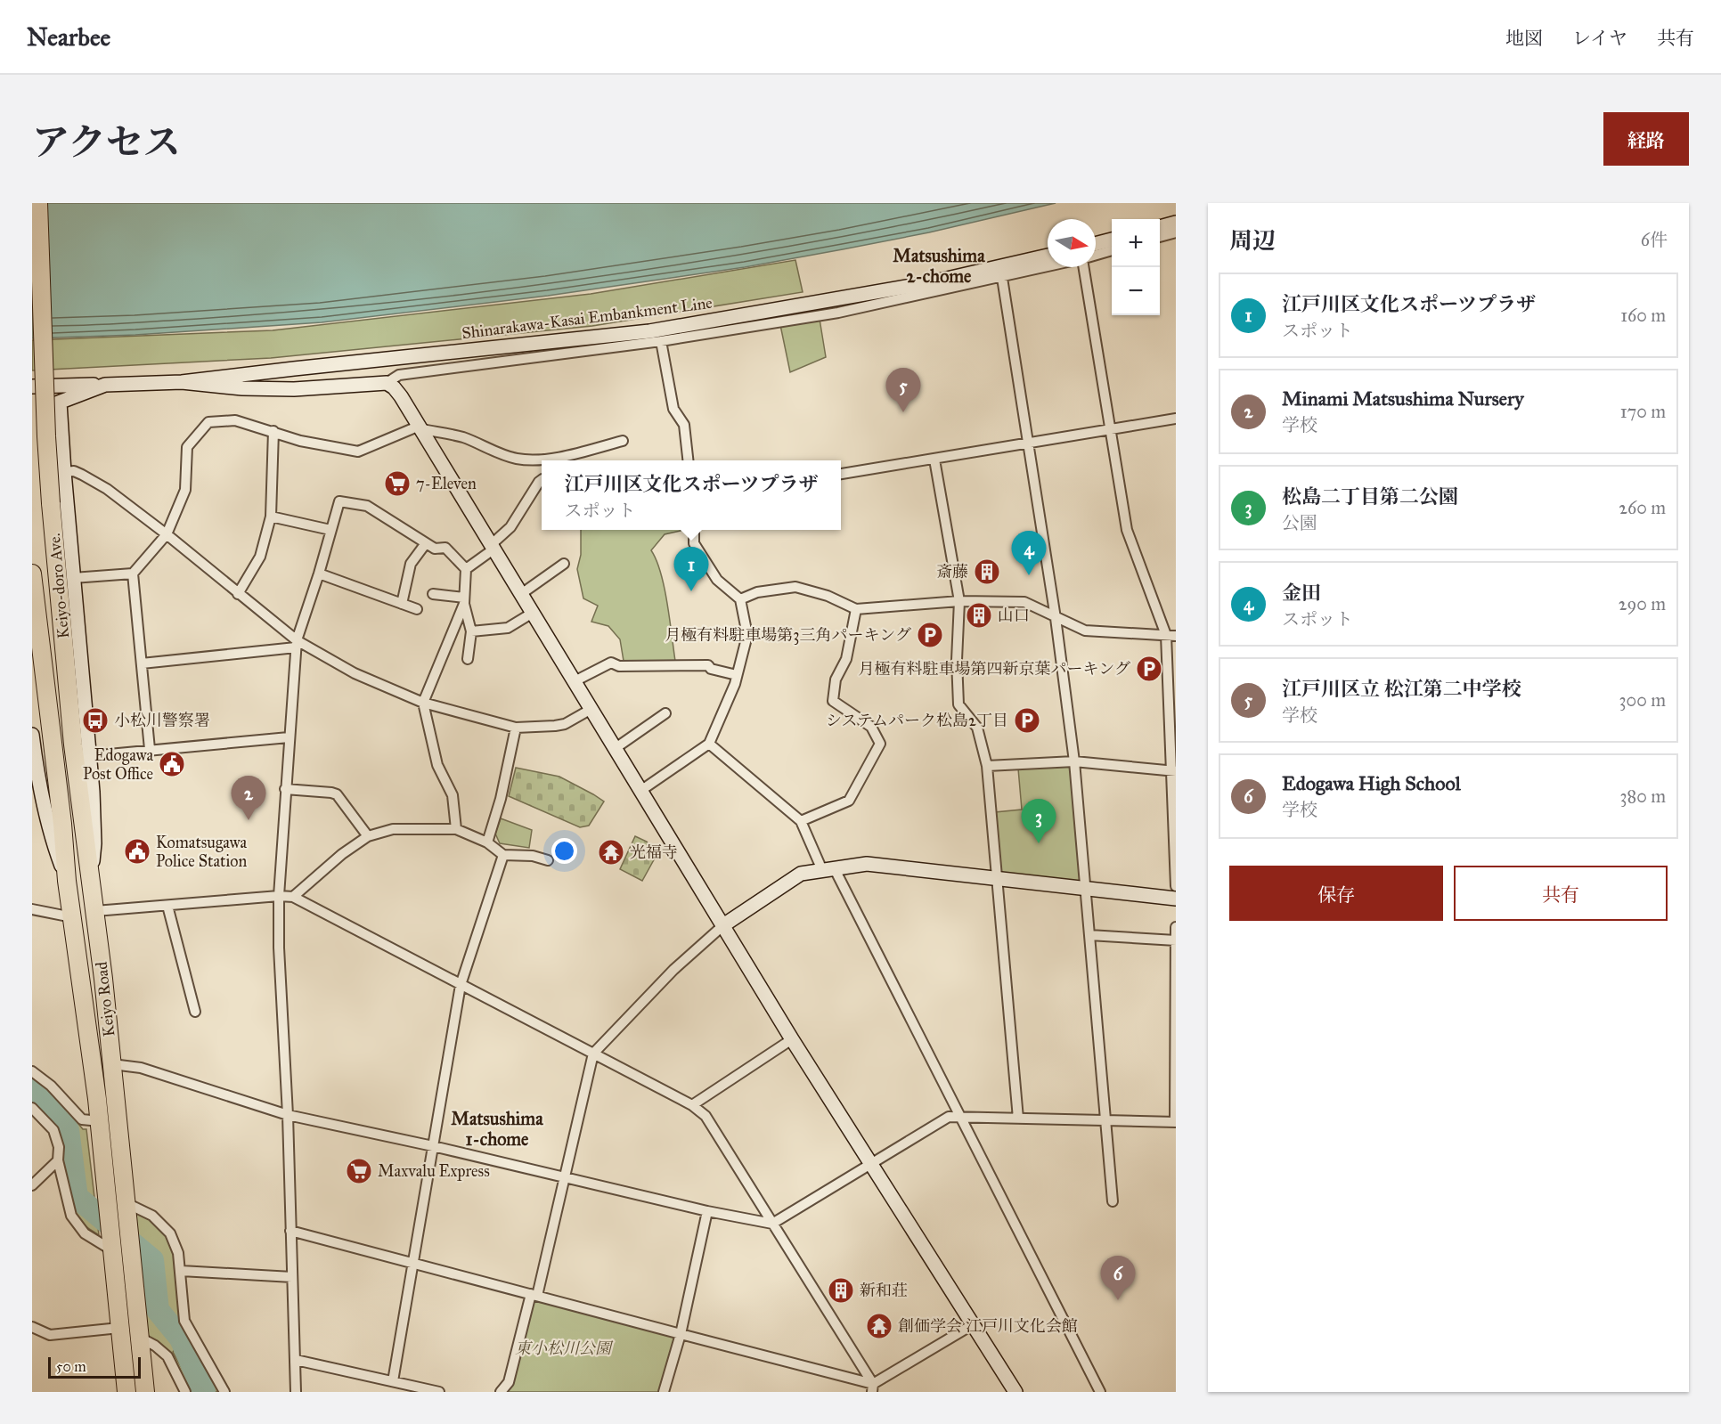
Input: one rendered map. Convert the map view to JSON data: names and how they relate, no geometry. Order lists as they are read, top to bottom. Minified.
{"streets":{"highway":["Keiyo-doro Ave.","Keiyo Road"],"street":["Shinarakawa-Kasai Embankment Line"]},"crossings":[["Keiyo-doro Ave.","Keiyo Road"]],"districts":["Matsushima 2-chome","Matsushima 1-chome"],"parks":["東小松川公園"],"places":{"supermarket":["7-Eleven","Maxvalu Express"],"building":["斎藤","山口","新和荘"],"parking":["月極有料駐車場第3三角パーキング","月極有料駐車場第四新京葉パーキング","システムパーク松島2丁目"],"bus stop":["小松川警察署"],"public building":["Edogawa Post Office","Komatsugawa Police Station"],"temple":["光福寺","創価学会 江戸川文化会館"]},"scale_bar":"50 m","north":"right","page":{"header":"Nearbee","nav":["地図","レイヤ","共有"],"title":"アクセス","buttons":["経路",["保存","共有"]],"heading":["周辺","6件"],"map_buttons":["+","−"],"list":[{"mark":"1","name":"江戸川区文化スポーツプラザ","note":"スポット","value":"160 m"},{"mark":"2","name":"Minami Matsushima Nursery","note":"学校","value":"170 m"},{"mark":"3","name":"松島二丁目第二公園","note":"公園","value":"260 m"},{"mark":"4","name":"金田","note":"スポット","value":"290 m"},{"mark":"5","name":"江戸川区立 松江第二中学校","note":"学校","value":"300 m"},{"mark":"6","name":"Edogawa High School","note":"学校","value":"380 m"}],"pins":["5","4","1","2","3","6"],"popup":["江戸川区文化スポーツプラザ","スポット"],"scale":"50 m"}}
